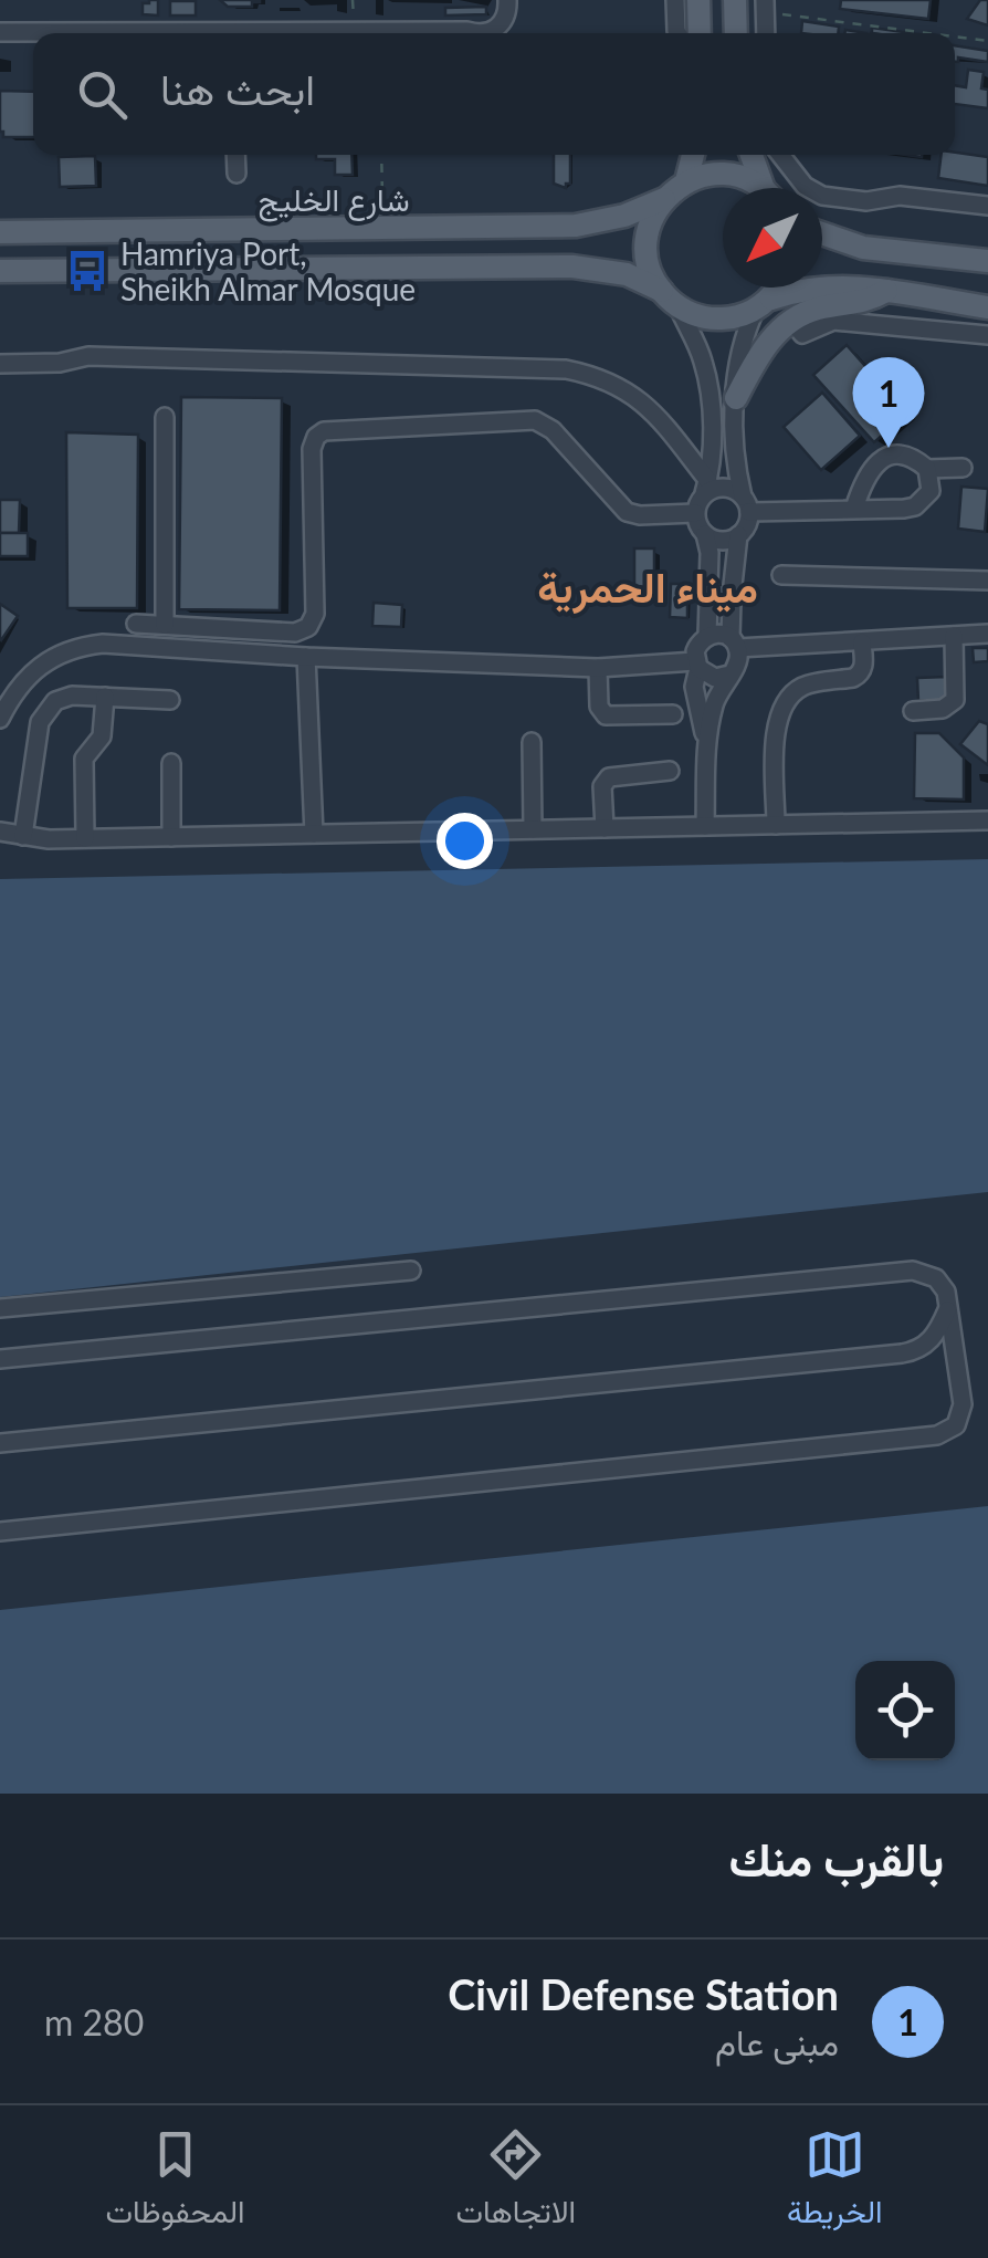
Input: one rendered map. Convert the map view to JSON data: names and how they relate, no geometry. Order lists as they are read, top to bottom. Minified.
{"streets":{"main road":["شارع الخليج"]},"districts":["ميناء الحمرية"],"places":{"bus stop":["Hamriya Port, Sheikh Almar Mosque"]},"north":"bottom left","page":{"search":"ابحث هنا","pins":"1","heading":"بالقرب منك","list":[{"mark":"1","name":"Civil Defense Station","note":"مبنى عام","value":"280 m"}],"nav":["الخريطة","الاتجاهات","المحفوظات"]}}
